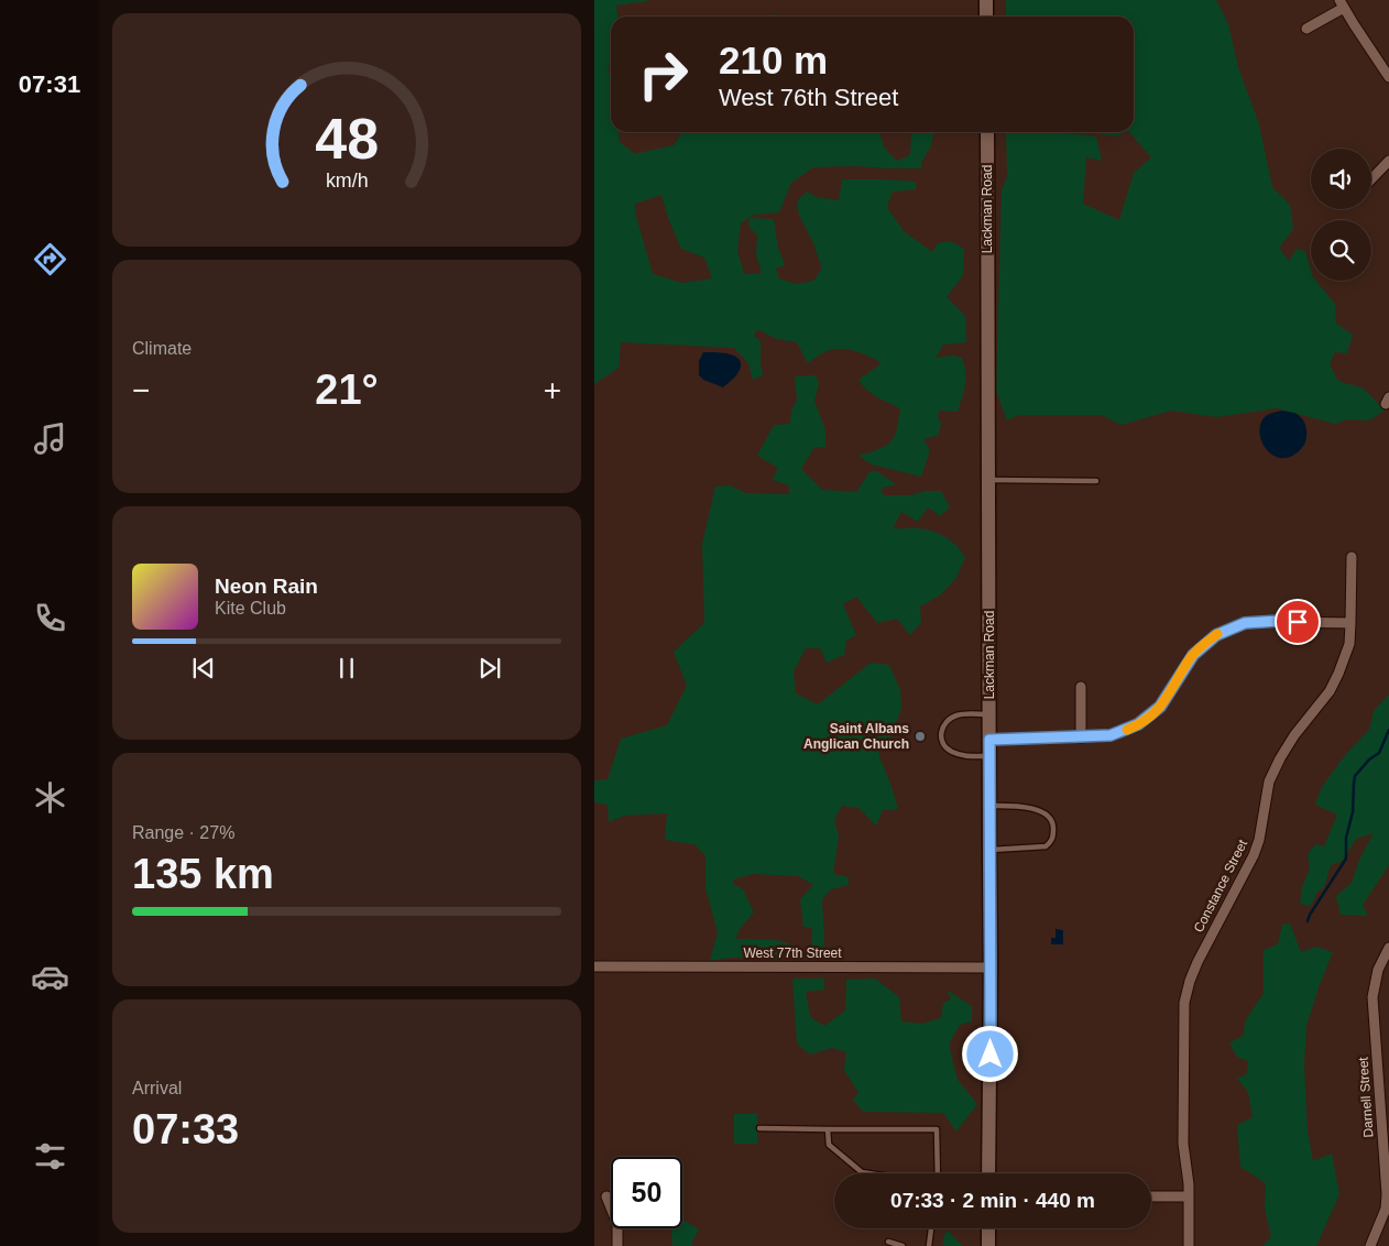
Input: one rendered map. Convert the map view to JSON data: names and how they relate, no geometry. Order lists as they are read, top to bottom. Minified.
{"streets":{"main road":["Lackman Road"],"street":["Constance Street","West 77th Street","Darnell Street"]},"crossings":[["Lackman Road","West 77th Street"]],"places":["Saint Albans Anglican Church"],"page":{"tabs":"07:31","turn":["210 m","West 76th Street"],"tile":["Climate",["Range · 27%","135 km"],["Arrival","07:33"]],"heat":["−","21°","+"],"song":["Neon Rain","Kite Club"],"limit":"50","trip":"07:33 · 2 min · 440 m","gauge":["48","km/h"]}}
